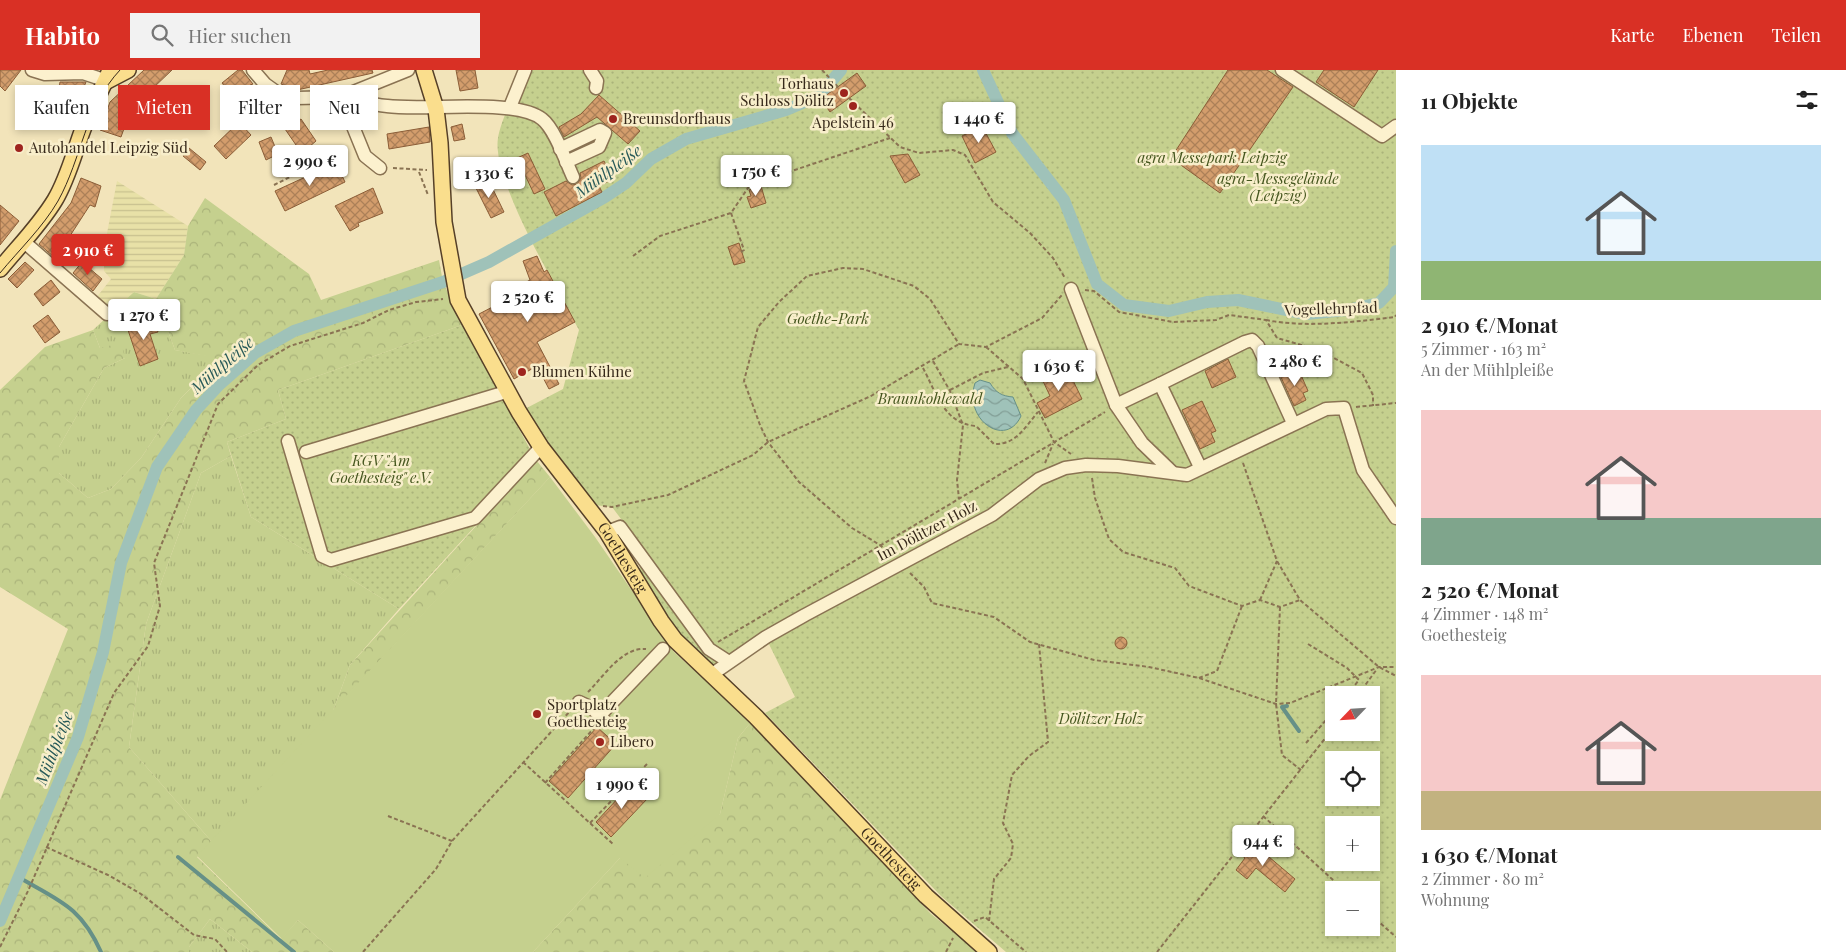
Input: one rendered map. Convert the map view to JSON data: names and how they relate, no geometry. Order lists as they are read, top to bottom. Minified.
{"streets":{"main road":["Goethesteig"],"street":["Im Dölitzer Holz"],"path":["Vogellehrpfad"]},"crossings":[["Im Dölitzer Holz","Goethesteig"]],"water":["Mühlpleiße"],"parks":["agra Messepark Leipzig","agra-Messegelände (Leipzig)","Goethe-Park","Braunkohlewald","KGV \"Am Goethesteig\" e.V.","Dölitzer Holz"],"places":["Torhaus Schloss Dölitz","Apelstein 46","Breunsdorfhaus","Autohandel Leipzig Süd","Blumen Kühne","Sportplatz Goethesteig","Libero"],"north":"bottom left","page":{"header":"Habito","search":"Hier suchen","nav":["Karte","Ebenen","Teilen"],"heading":"11 Objekte","chip":["Kaufen","Mieten","Filter","Neu"],"price":["1 440 €","2 990 €","1 750 €","1 330 €","2 910 €","2 520 €","1 270 €","2 480 €","1 630 €","1 990 €","944 €"],"list":[{"name":"2 910 €/Monat","note":"5 Zimmer · 163 m² · An der Mühlpleiße"},{"name":"2 520 €/Monat","note":"4 Zimmer · 148 m² · Goethesteig"},{"name":"1 630 €/Monat","note":"2 Zimmer · 80 m² · Wohnung"}],"map_buttons":["+","−"]}}
